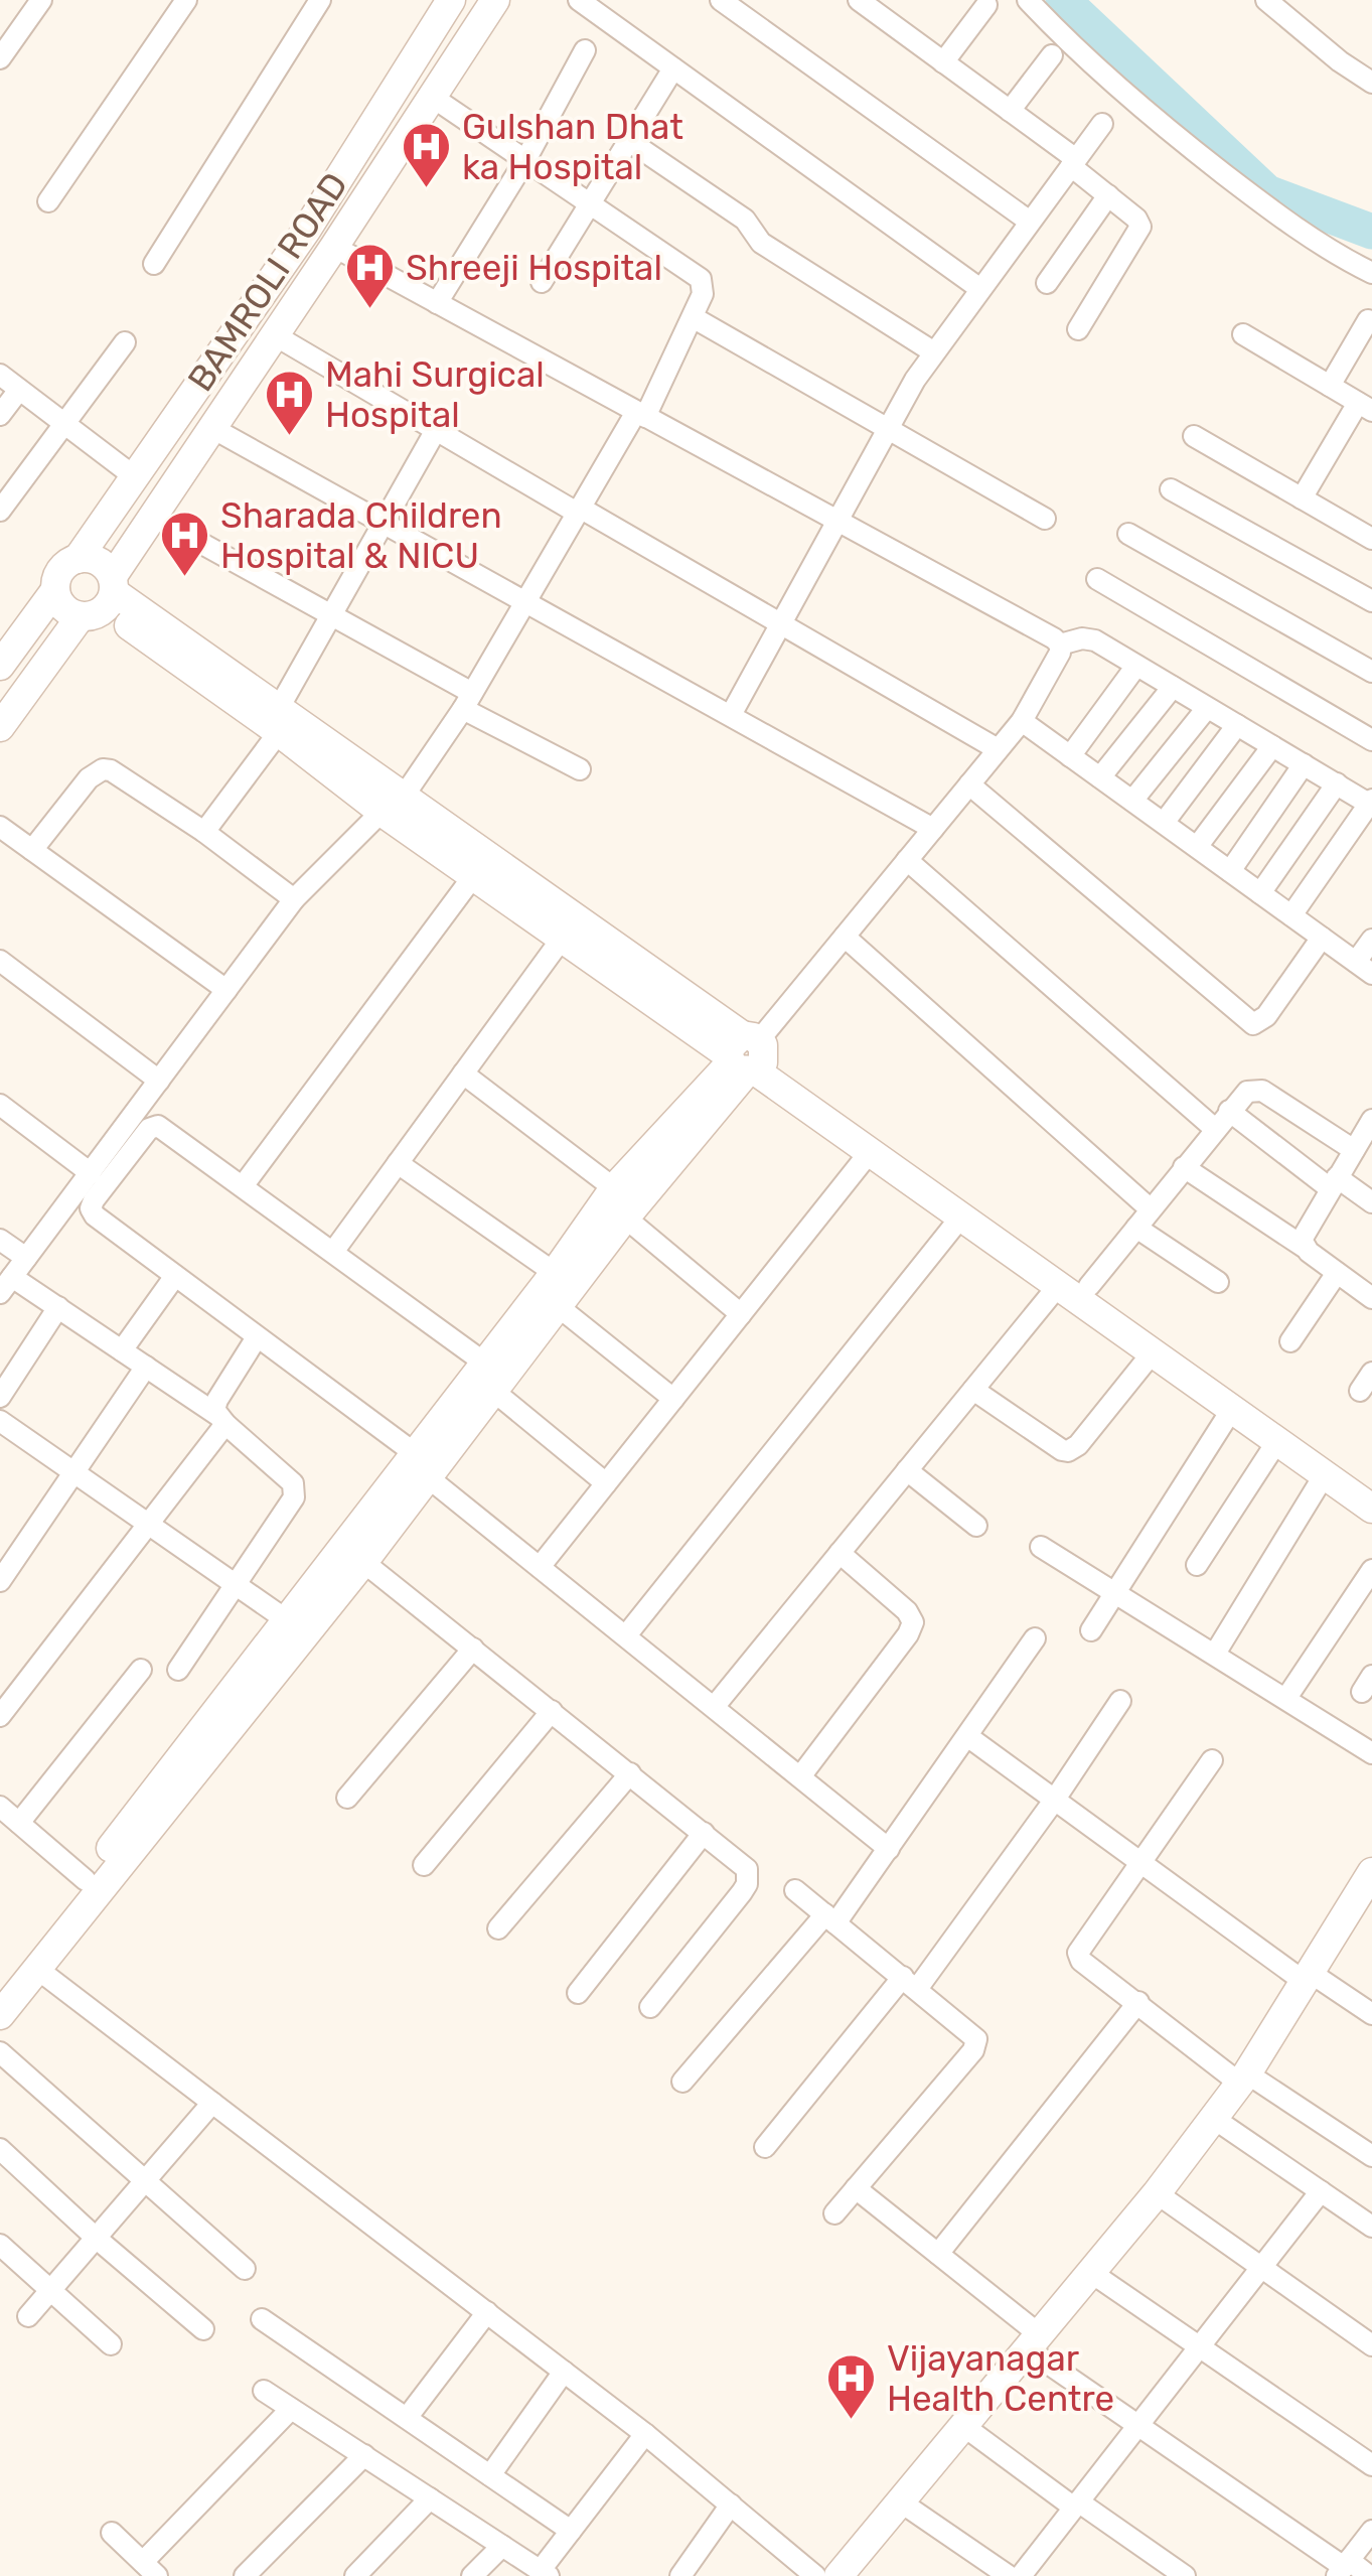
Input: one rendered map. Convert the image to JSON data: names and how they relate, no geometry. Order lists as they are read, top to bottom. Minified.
{"streets":{"street":["BAMROLI ROAD"]},"places":{"hospital":["Gulshan Dhat ka Hospital","Shreeji Hospital","Mahi Surgical Hospital","Sharada Children Hospital & NICU","Vijayanagar Health Centre"]}}
